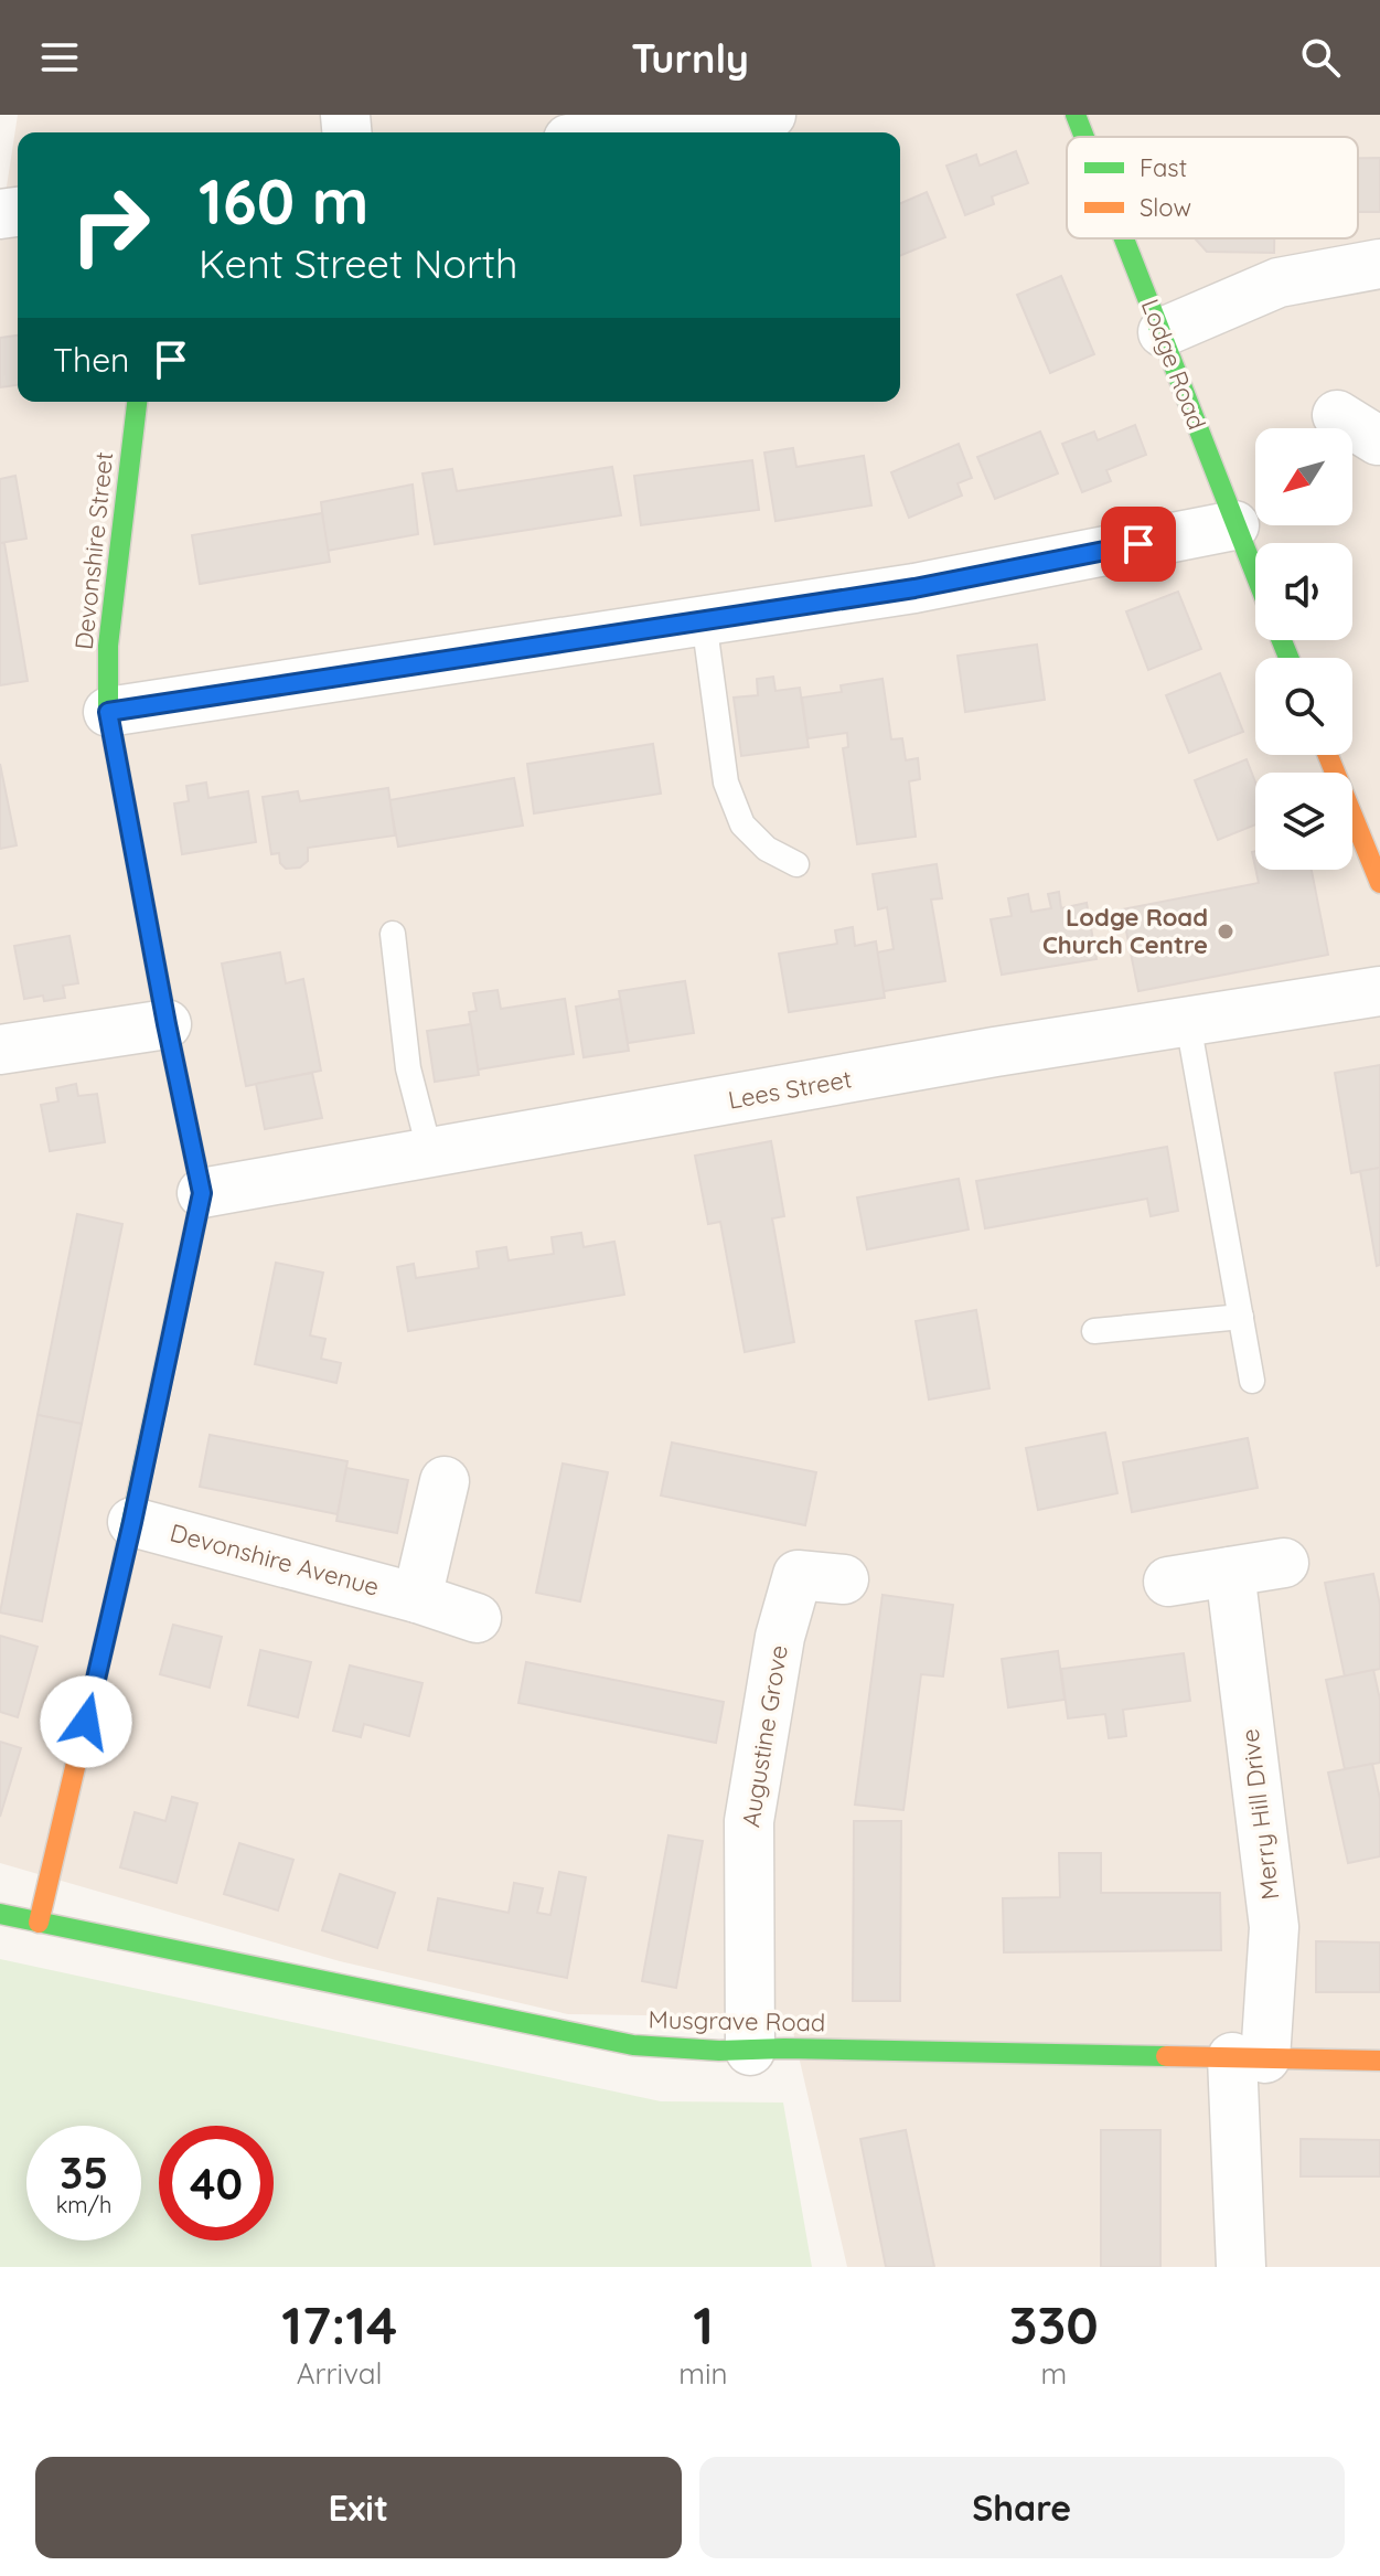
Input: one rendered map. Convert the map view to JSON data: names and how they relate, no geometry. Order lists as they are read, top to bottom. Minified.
{"streets":{"street":["Lodge Road","Devonshire Street","Lees Street","Devonshire Avenue","Augustine Grove","Merry Hill Drive","Musgrave Road"]},"crossings":[["Augustine Grove","Musgrave Road"],["Merry Hill Drive","Musgrave Road"]],"places":["Lodge Road Church Centre"],"legend":["Fast","Slow"],"north":"bottom left","page":{"header":"Turnly","turn":["160 m","Kent Street North"],"then":"Then","speed":"35 km/h","limit":"40","eta":["17:14","Arrival","1","min","330","m"],"buttons":["Exit","Share"]}}
